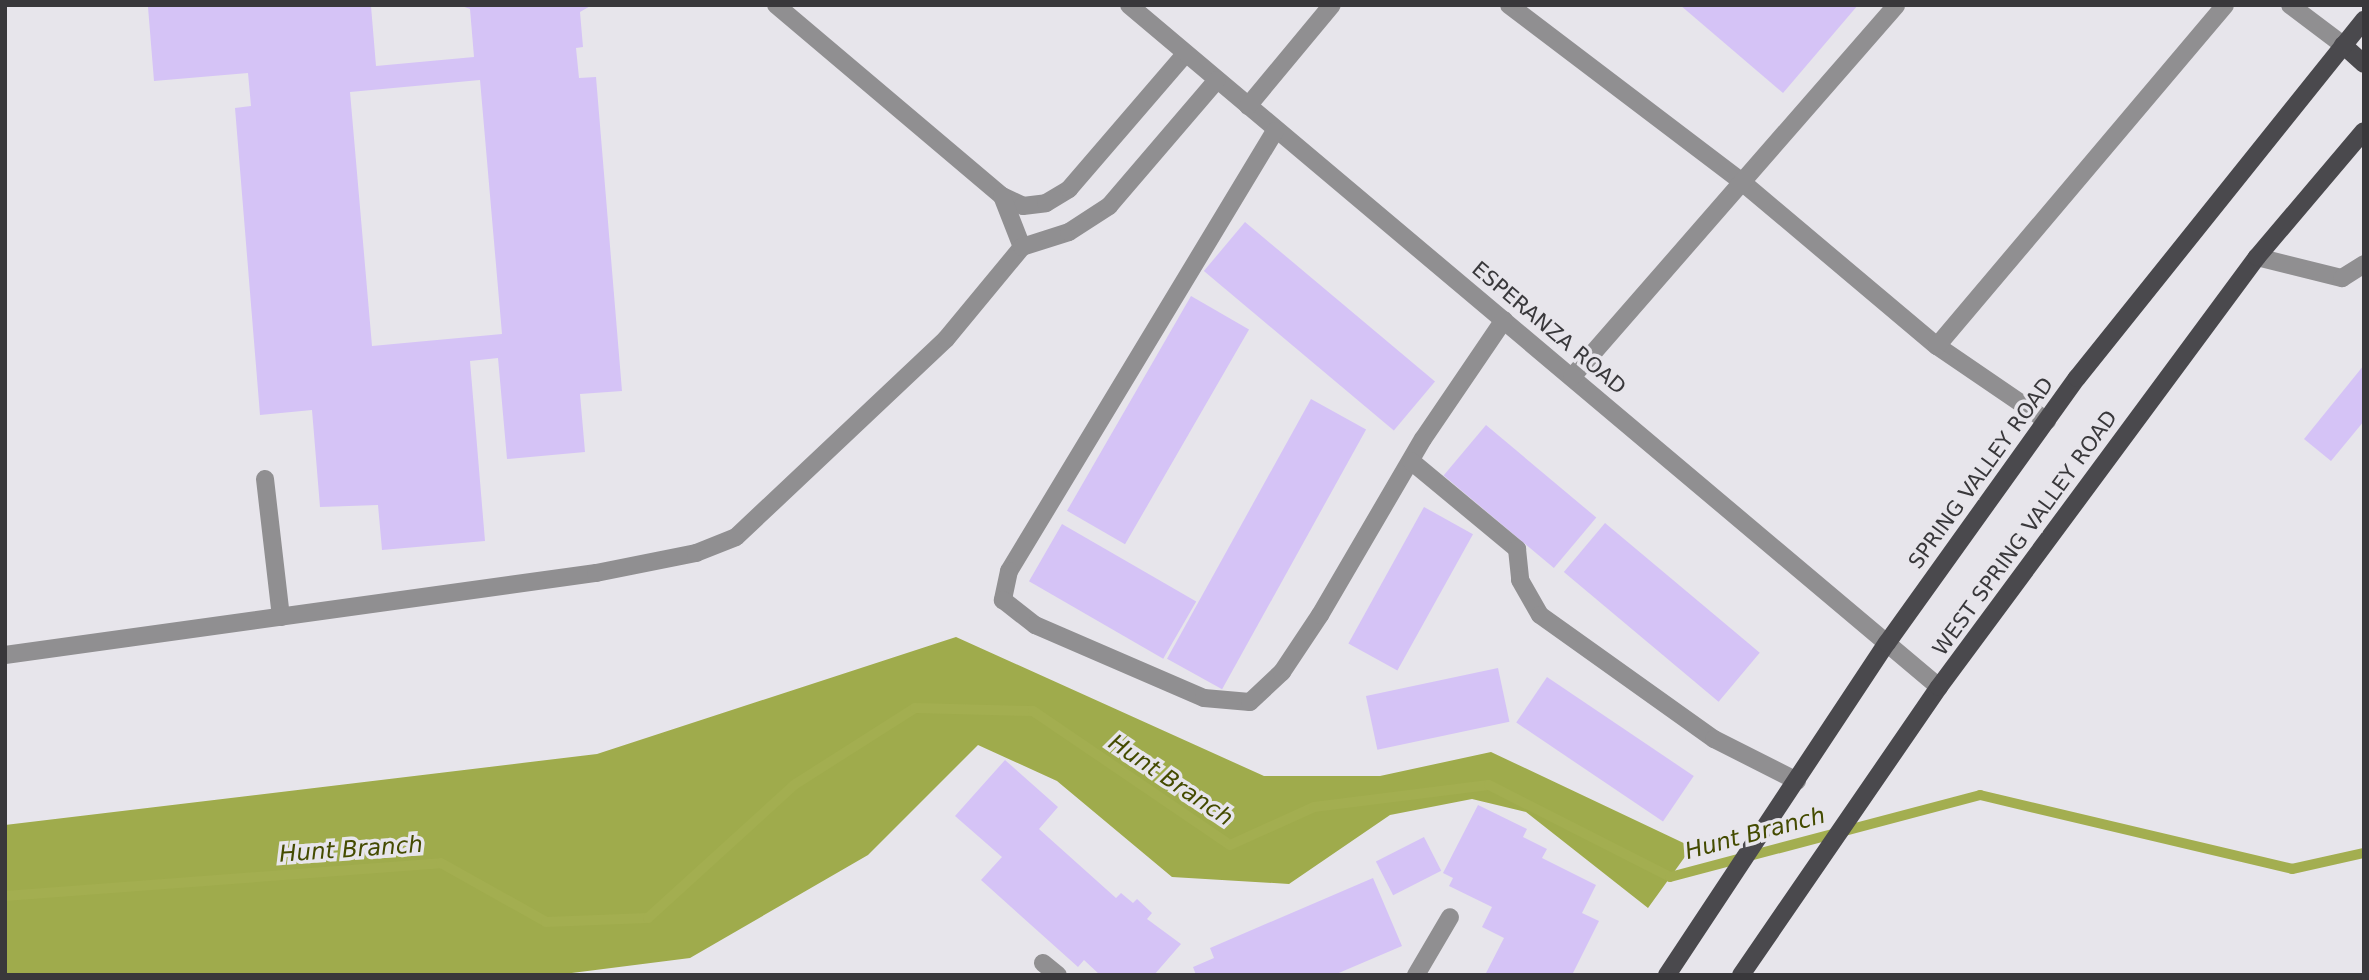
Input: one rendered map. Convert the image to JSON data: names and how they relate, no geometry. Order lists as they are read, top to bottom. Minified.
{"streets":{"main road":["SPRING VALLEY ROAD","WEST SPRING VALLEY ROAD"],"street":["ESPERANZA ROAD"]},"crossings":[["ESPERANZA ROAD","SPRING VALLEY ROAD"],["ESPERANZA ROAD","WEST SPRING VALLEY ROAD"]],"water":["Hunt Branch"]}
